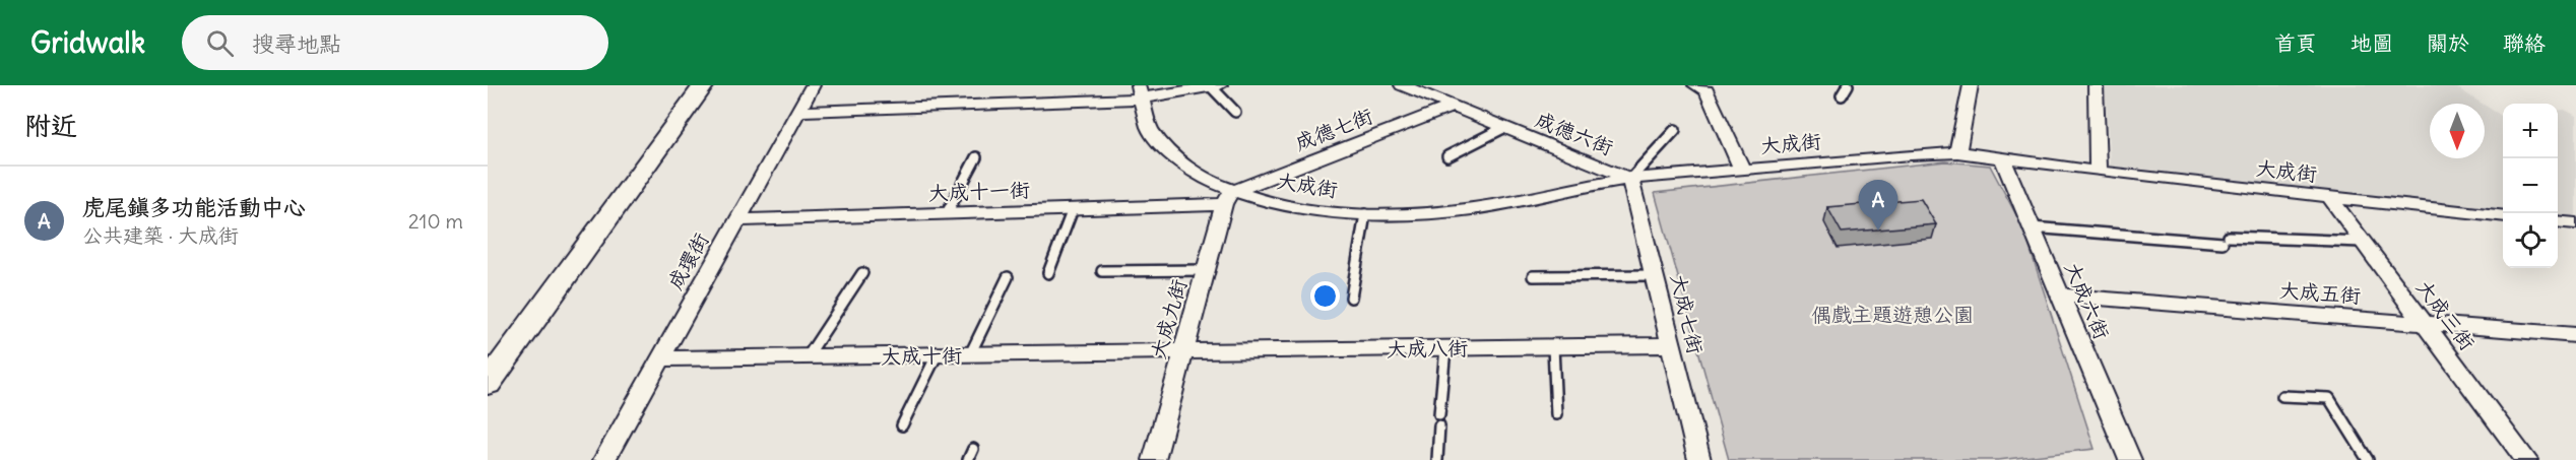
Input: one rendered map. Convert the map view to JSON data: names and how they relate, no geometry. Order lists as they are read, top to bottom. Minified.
{"streets":{"street":["成德七街","成德六街","大成街","大成十一街","成環街","大成五街","大成六街","大成七街","大成三街","大成九街","大成八街","大成十街"]},"crossings":[["成德七街","成德六街"],["成德七街","大成街"],["成德七街","大成十一街"],["成德七街","大成九街"],["成德六街","大成街"],["成德六街","大成七街"],["大成街","大成十一街"],["大成街","大成六街"],["大成街","大成七街"],["大成街","大成三街"],["大成街","大成九街"],["大成十一街","成環街"],["大成十一街","大成九街"],["成環街","大成十街"],["大成五街","大成六街"],["大成五街","大成三街"],["大成七街","大成八街"],["大成九街","大成八街"],["大成九街","大成十街"],["大成八街","大成十街"]],"parks":["偶戲主題遊憩公園"],"north":"bottom","page":{"header":"Gridwalk","search":"搜尋地點","nav":["首頁","地圖","關於","聯絡"],"heading":"附近","map_buttons":["+","−"],"list":[{"mark":"A","name":"虎尾鎮多功能活動中心","note":"公共建築 · 大成街","value":"210 m"}],"pins":"A"}}
